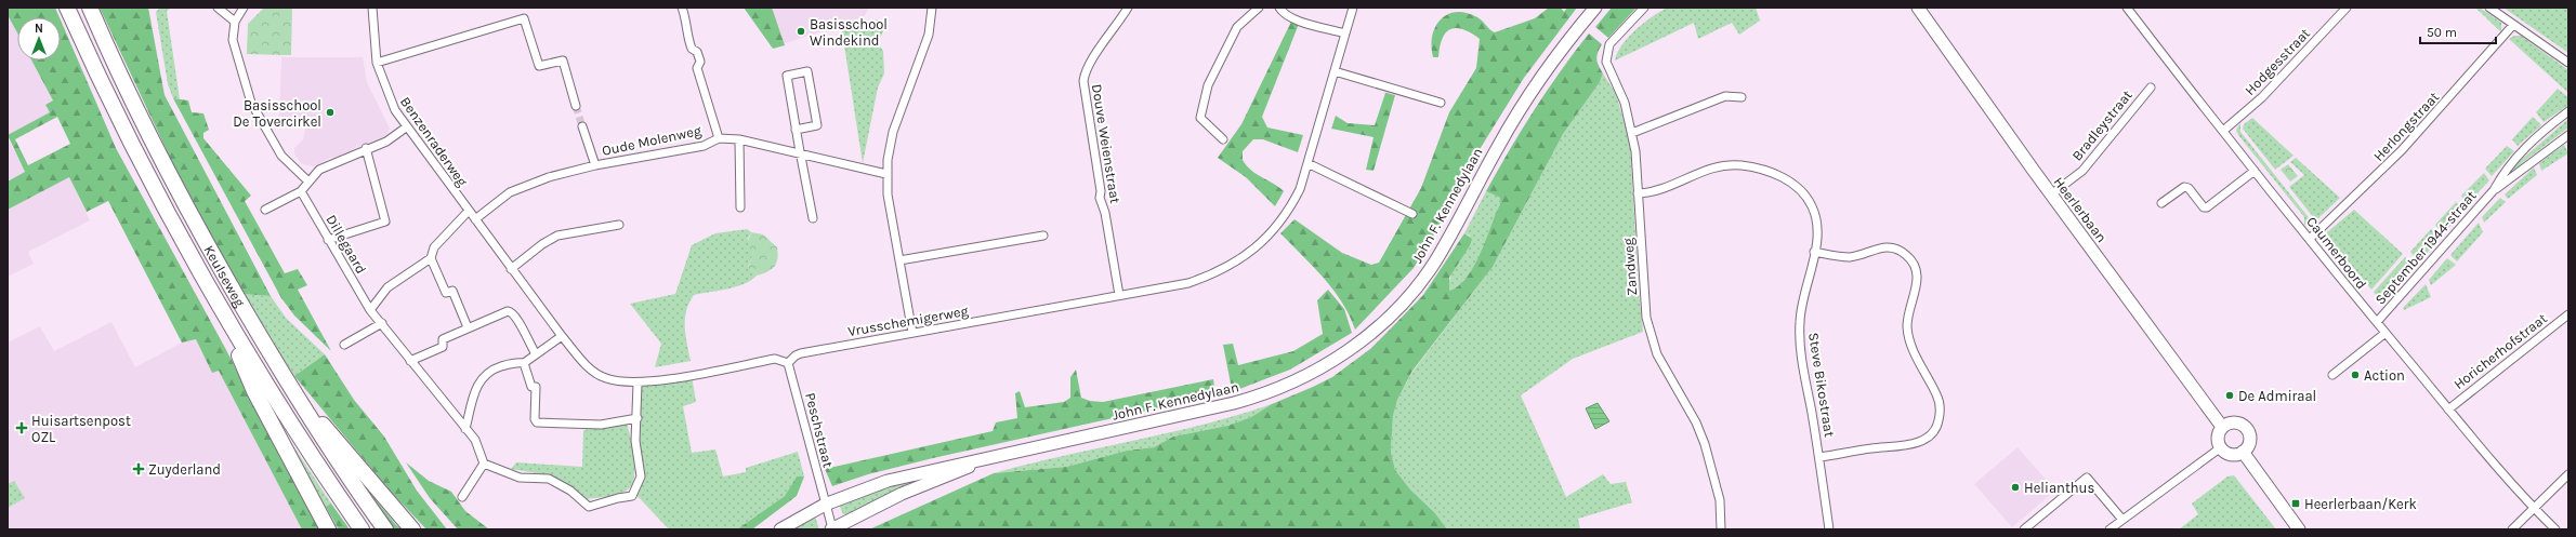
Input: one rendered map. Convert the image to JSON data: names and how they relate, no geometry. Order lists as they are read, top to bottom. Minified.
{"streets":{"highway":["Keulseweg"],"street":["Hodgesstraat","Bradleystraat","Herlongstraat","Oude Molenweg","Benzenraderweg","Douve Weienstraat","John F. Kennedylaan","Heerlerbaan","Dillegaard","September 1944-straat","Caumerboord","Zandweg","Vrusschemigerweg","Horicherhofstraat","Steve Bikostraat","Peschstraat"]},"crossings":[["Hodgesstraat","Caumerboord"],["Bradleystraat","Heerlerbaan"],["Herlongstraat","Caumerboord"],["Douve Weienstraat","Vrusschemigerweg"],["John F. Kennedylaan","Peschstraat"],["September 1944-straat","Caumerboord"],["Caumerboord","Horicherhofstraat"],["Zandweg","Steve Bikostraat"],["Vrusschemigerweg","Peschstraat"]],"places":{"other":["Basisschool Windekind","Basisschool De Tovercirkel","Action","De Admiraal","Helianthus"],"health":["Huisartsenpost OZL","Zuyderland"],"transit":["Heerlerbaan/Kerk"]},"scale_bar":"50 m","north":"top"}
